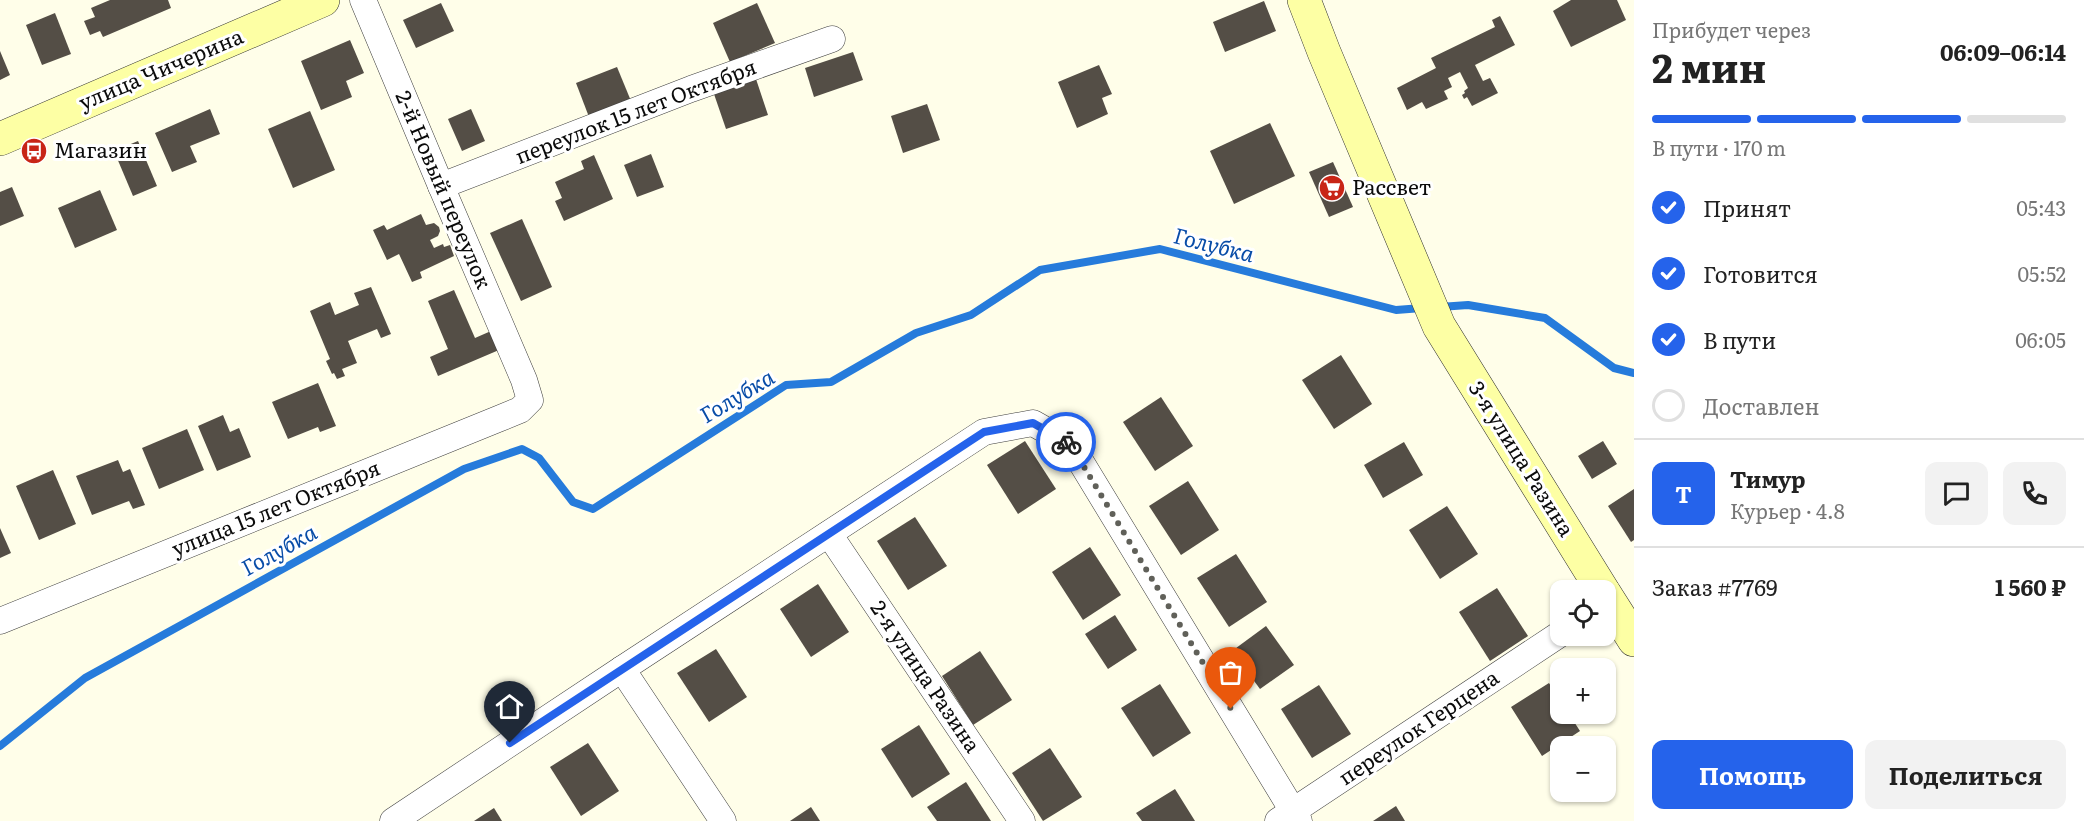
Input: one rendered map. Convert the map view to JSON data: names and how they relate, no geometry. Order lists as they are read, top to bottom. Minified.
{"streets":{"street":["улица Чичерина","переулок 15 лет Октября","2-й Новый переулок","3-я улица Разина","улица 15 лет Октября","2-я улица Разина","переулок Герцена"]},"crossings":[["переулок 15 лет Октября","2-й Новый переулок"],["2-й Новый переулок","улица 15 лет Октября"]],"water":["Голубка"],"places":{"bus stop":["Магазин"],"supermarket":["Рассвет"]},"page":{"heading":["2 мин","Прибудет через","06:09–06:14"],"panel":["Тимур","Курьер · 4.8","Заказ #7769","1 560 ₽"],"bar":"В пути · 170 m","list":[["Принят","05:43"],["Готовится","05:52"],["В пути","06:05"],"Доставлен"],"round":"Т","map_buttons":["+","−"],"buttons":["Помощь","Поделиться"]}}
